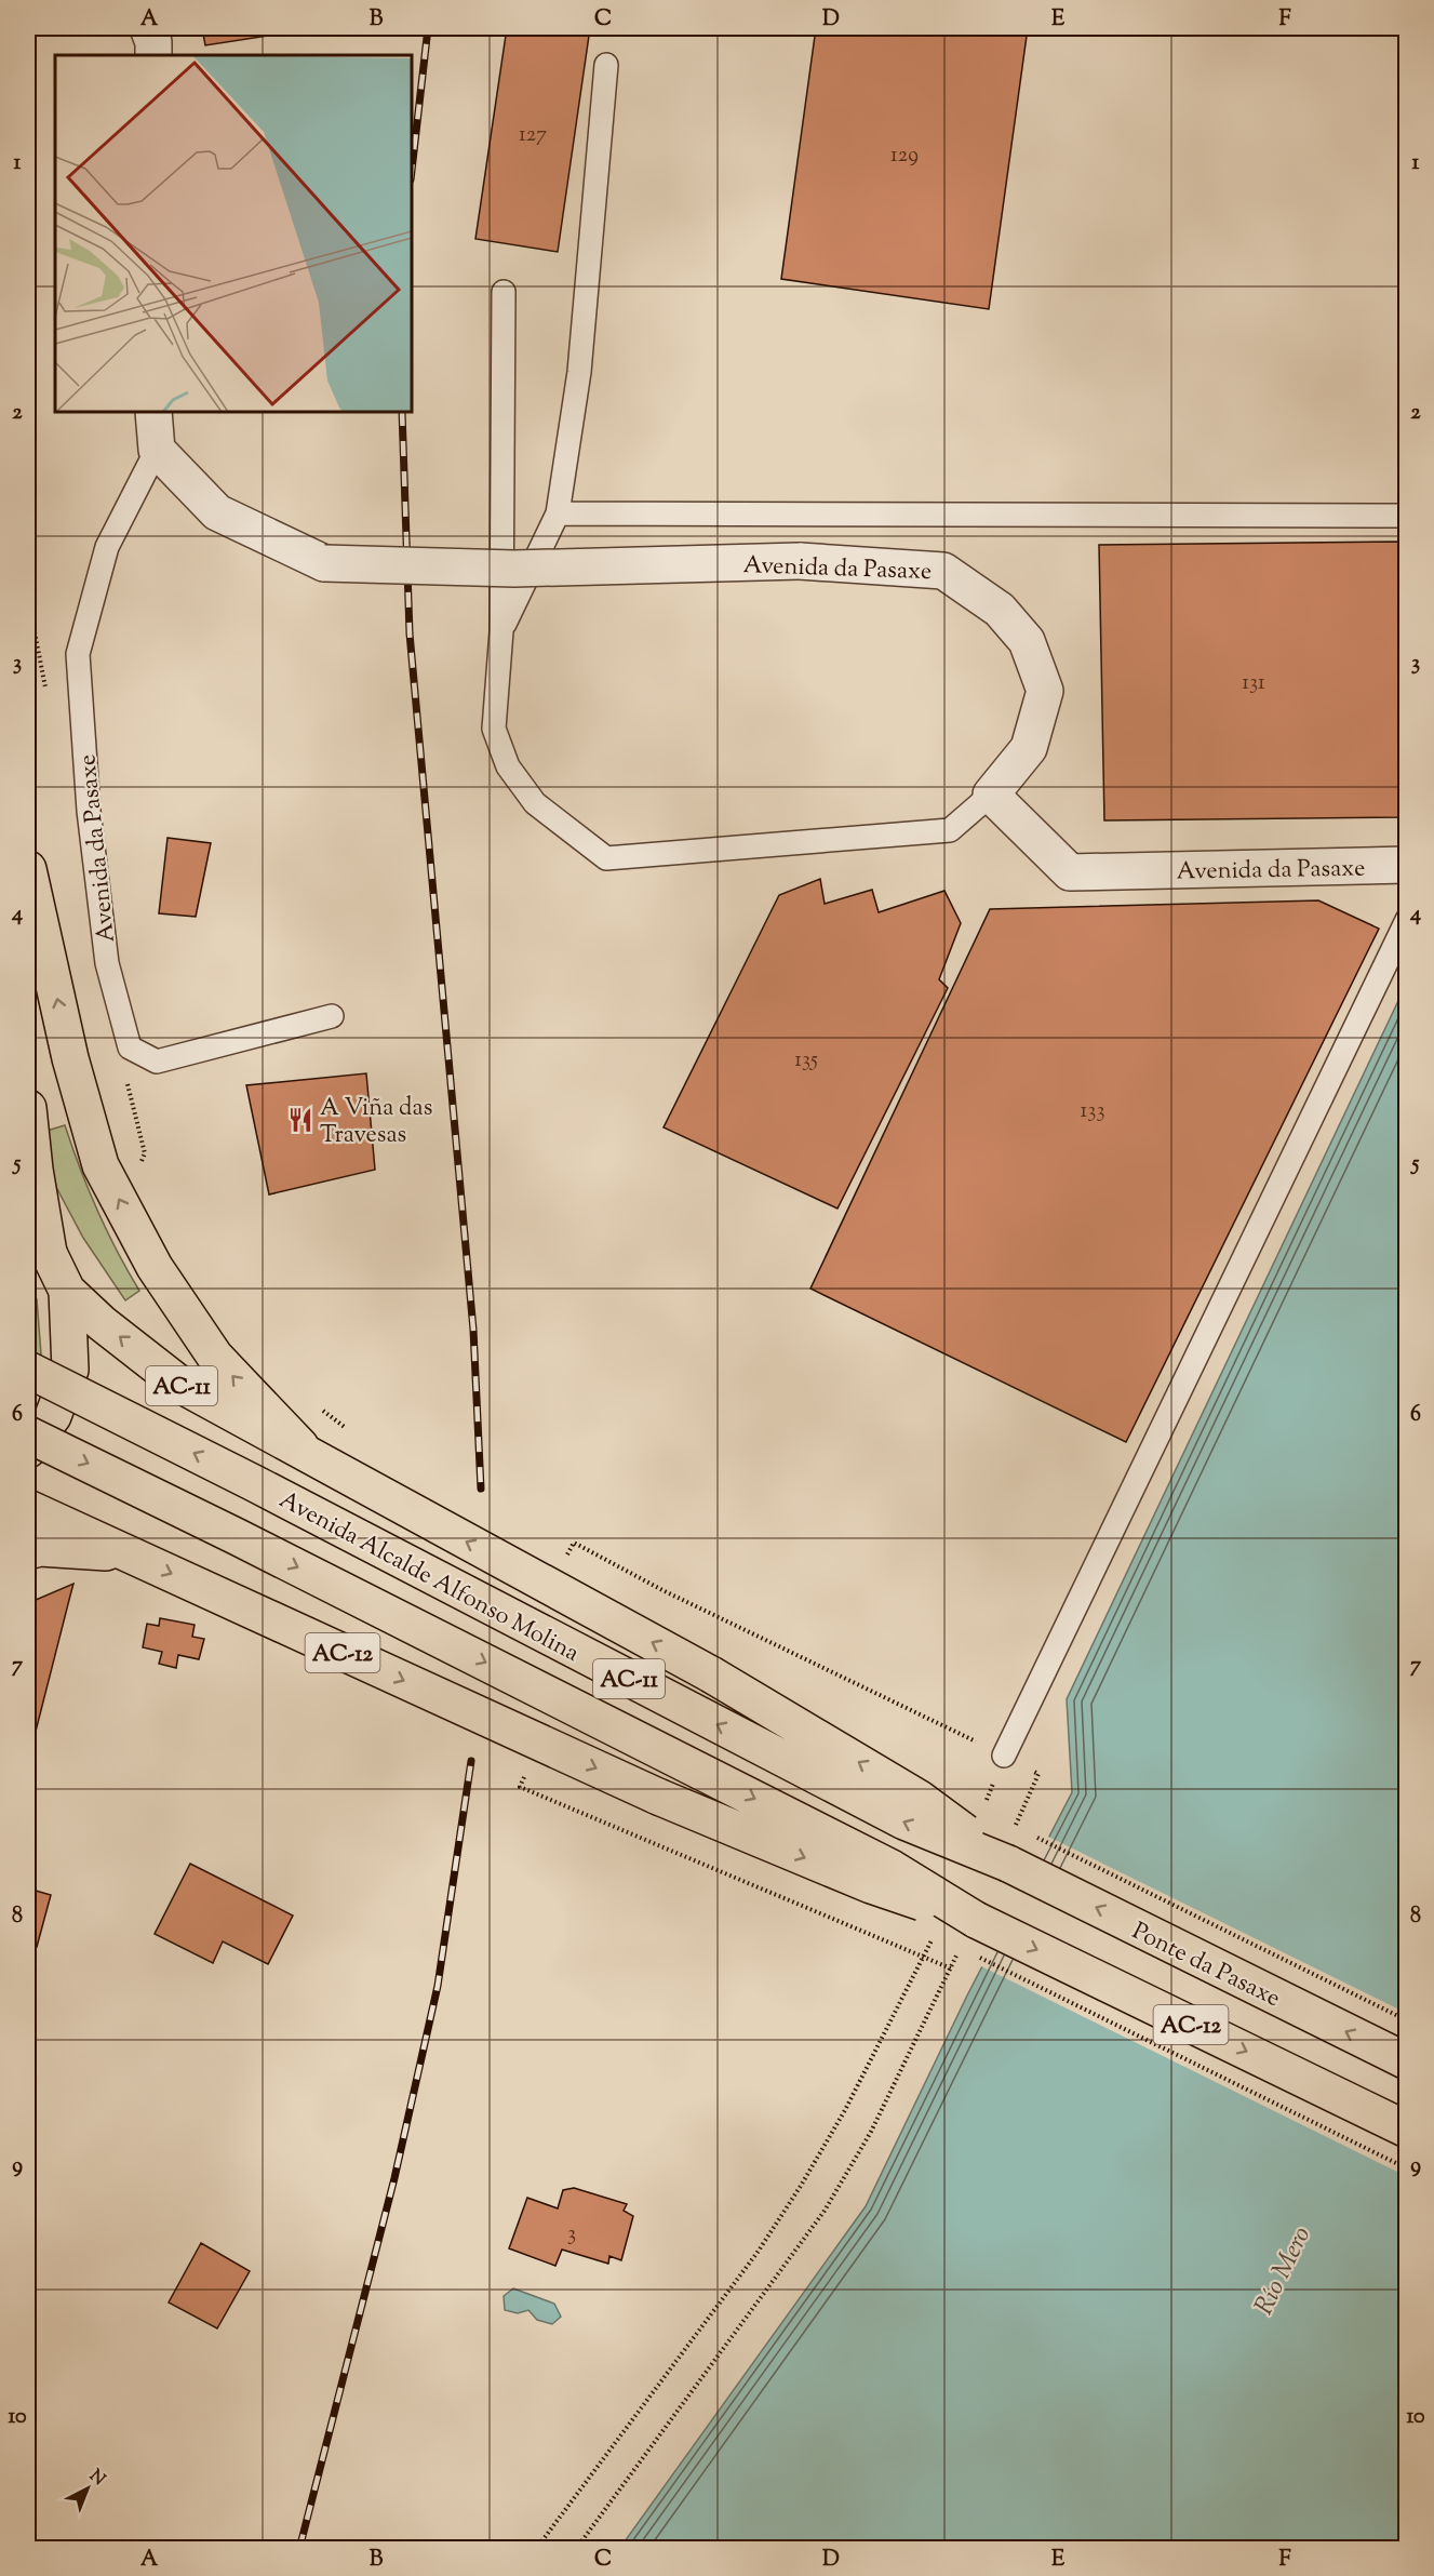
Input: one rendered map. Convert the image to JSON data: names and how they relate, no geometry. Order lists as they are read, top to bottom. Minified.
{"streets":{"main road":["AC-11","Avenida Alcalde Alfonso Molina","AC-12","Ponte da Pasaxe"],"street":["Avenida da Pasaxe"]},"crossings":[["AC-11","Avenida Alcalde Alfonso Molina"],["AC-11","Ponte da Pasaxe"],["Avenida Alcalde Alfonso Molina","AC-12"],["Avenida Alcalde Alfonso Molina","Ponte da Pasaxe"]],"water":["Río Mero"],"places":{"restaurant":["A Viña das Travesas"]},"house_numbers":["127","129","131","135","133","3"],"north":"top right","grid":{"columns":["A","B","C","D","E","F"],"rows":["1","2","3","4","5","6","7","8","9","10"]}}
